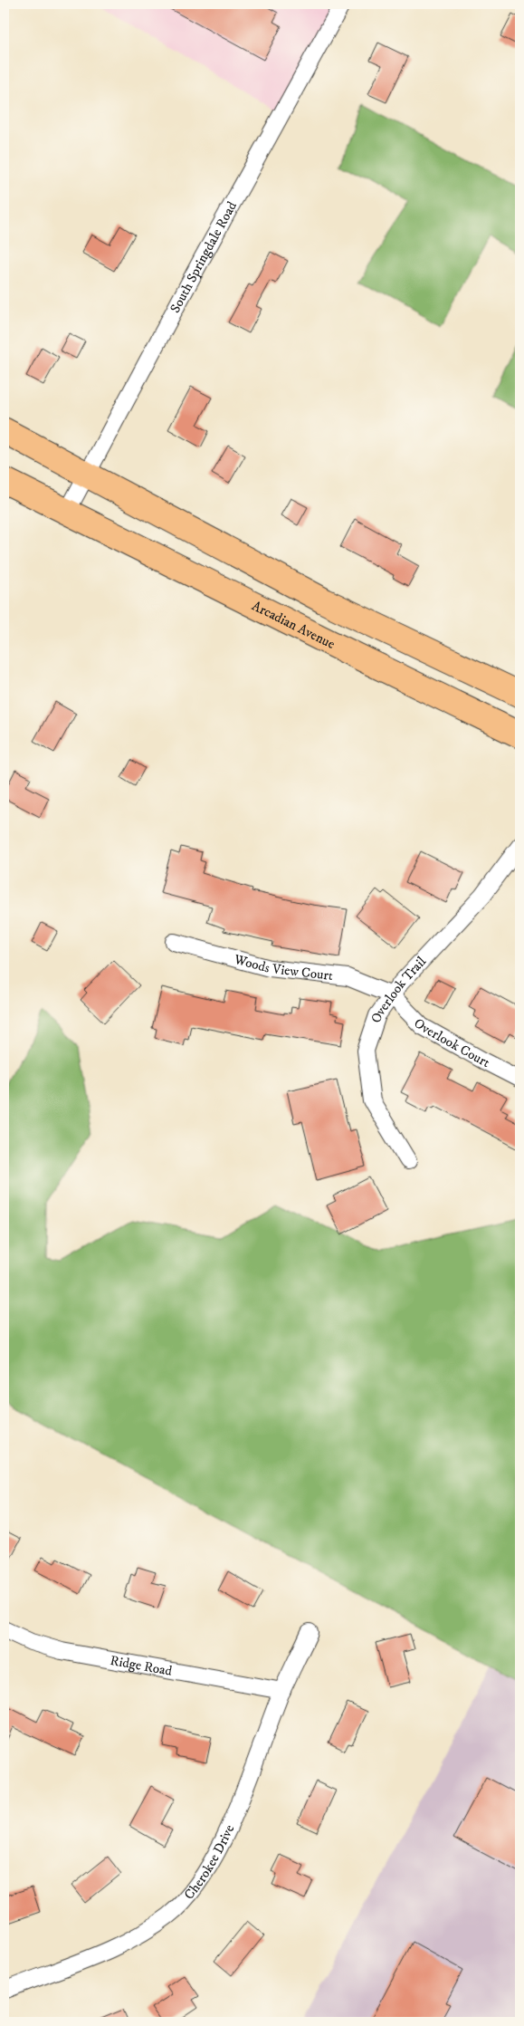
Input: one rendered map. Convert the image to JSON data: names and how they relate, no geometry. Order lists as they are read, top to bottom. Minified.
{"streets":{"main road":["Arcadian Avenue"],"street":["South Springdale Road","Woods View Court","Overlook Trail","Overlook Court","Ridge Road","Cherokee Drive"]},"crossings":[["South Springdale Road","Arcadian Avenue"],["Woods View Court","Overlook Trail"],["Woods View Court","Overlook Court"],["Overlook Trail","Overlook Court"],["Ridge Road","Cherokee Drive"]]}
